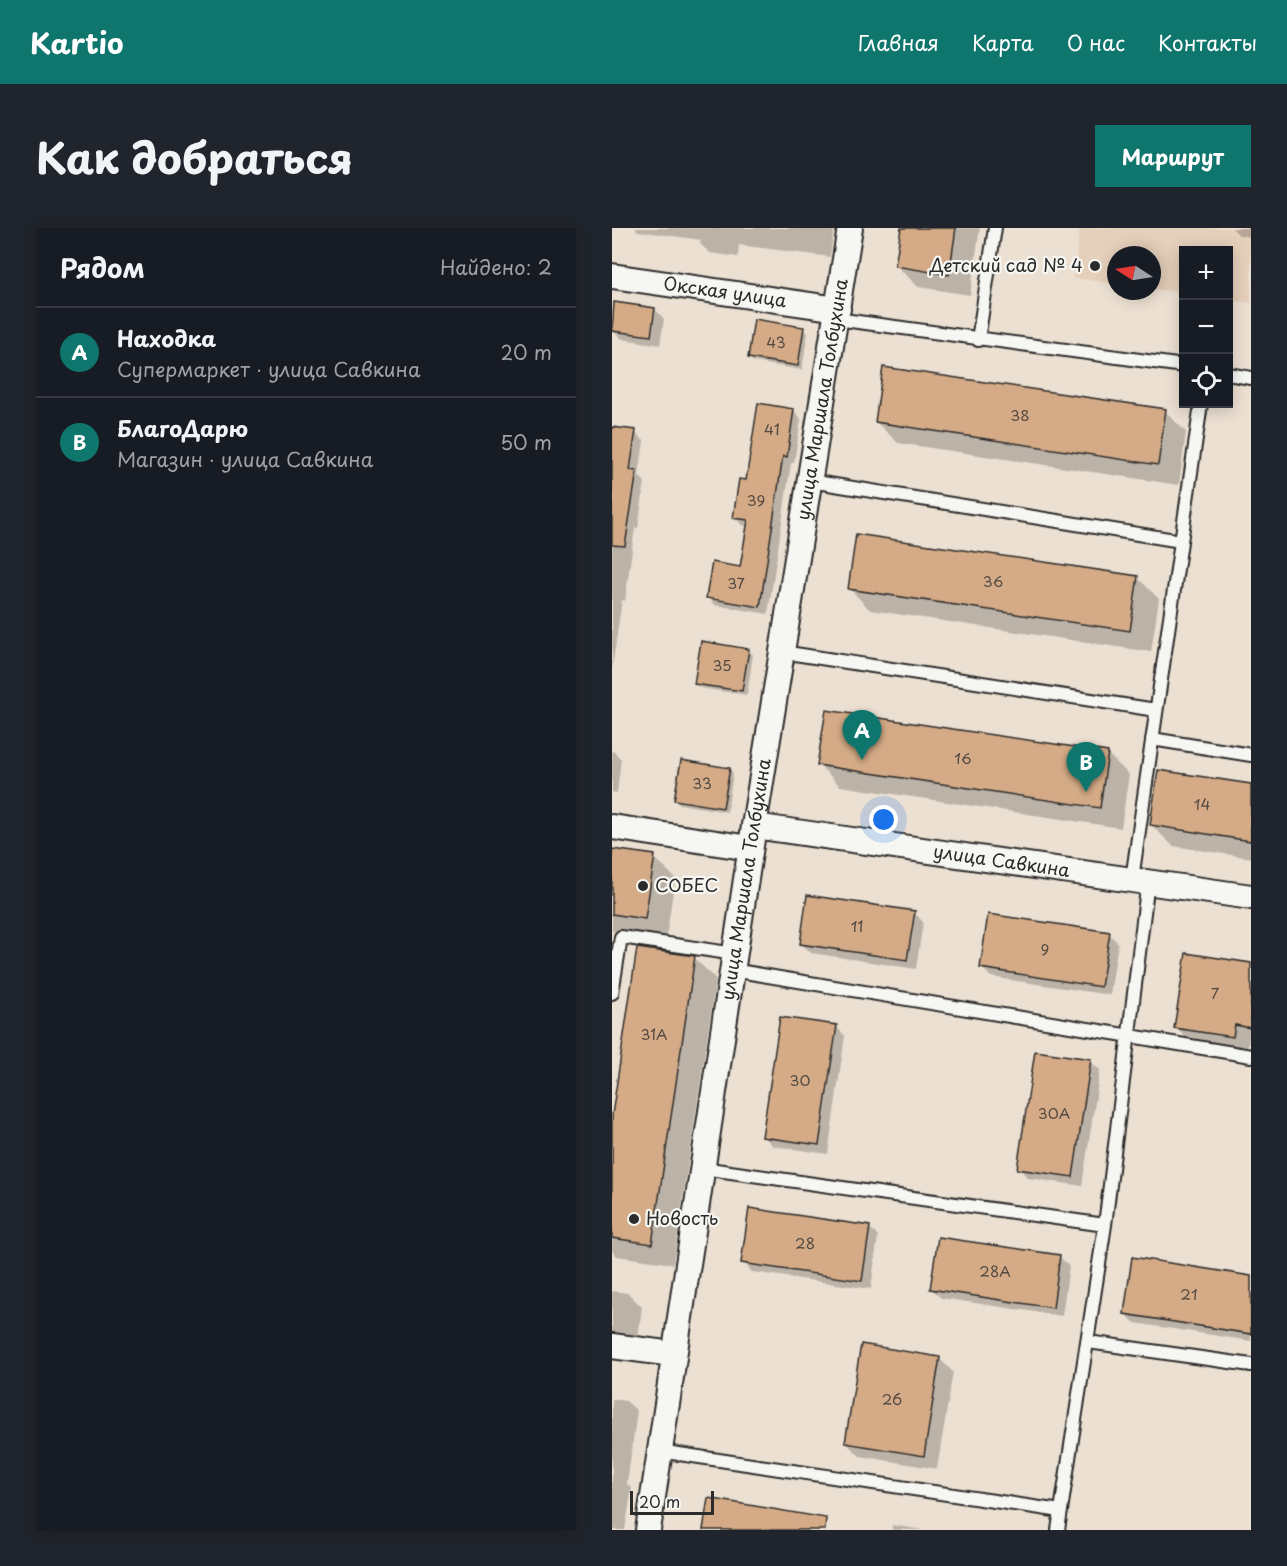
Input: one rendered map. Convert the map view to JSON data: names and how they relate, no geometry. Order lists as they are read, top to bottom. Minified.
{"streets":{"street":["Окская улица","улица Маршала Толбухина","улица Савкина"]},"crossings":[["Окская улица","улица Маршала Толбухина"],["улица Маршала Толбухина","улица Савкина"]],"places":["Детский сад № 4","СОБЕС","Новость"],"house_numbers":["43","38","41","39","36","37","35","16","33","14","11","9","7","31А","30","30А","28","28А","21","26"],"scale_bar":"20 m","north":"left","page":{"header":"Kartio","nav":["Главная","Карта","О нас","Контакты"],"title":"Как добраться","buttons":"Маршрут","heading":["Рядом","Найдено: 2"],"map_buttons":["+","−"],"list":[{"mark":"A","name":"Находка","note":"Супермаркет · улица Савкина","value":"20 m"},{"mark":"B","name":"БлагоДарю","note":"Магазин · улица Савкина","value":"50 m"}],"pins":["A","B"],"scale":"20 m"}}
